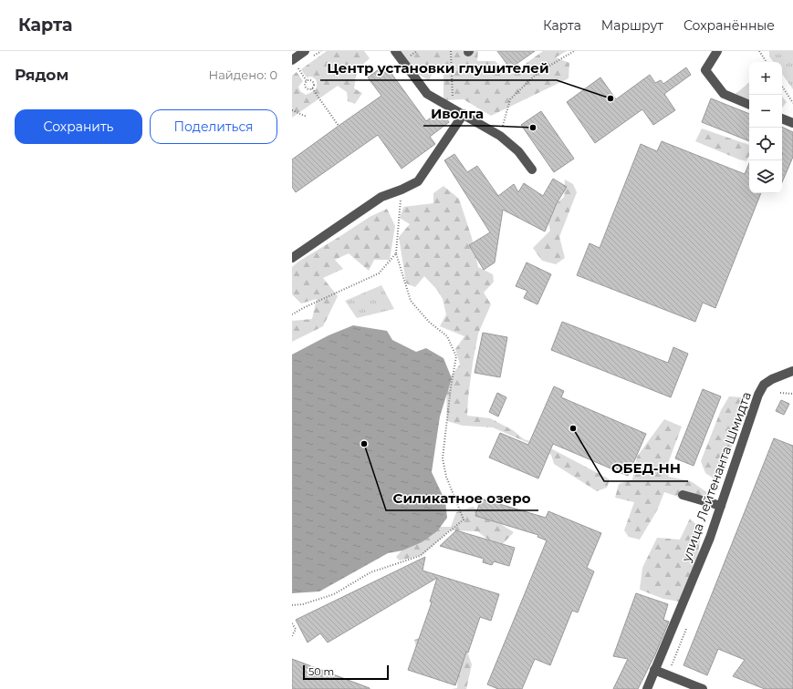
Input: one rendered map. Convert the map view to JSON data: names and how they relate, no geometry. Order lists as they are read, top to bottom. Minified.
{"streets":{"street":["улица Лейтенанта Шмидта"]},"places":["Центр установки глушителей","Иволга","ОБЕД-НН","Силикатное озеро"],"scale_bar":"50 m","page":{"header":"Карта","nav":["Карта","Маршрут","Сохранённые"],"heading":["Рядом","Найдено: 0"],"map_buttons":["+","−"],"buttons":["Сохранить","Поделиться"],"scale":"50 m"}}
